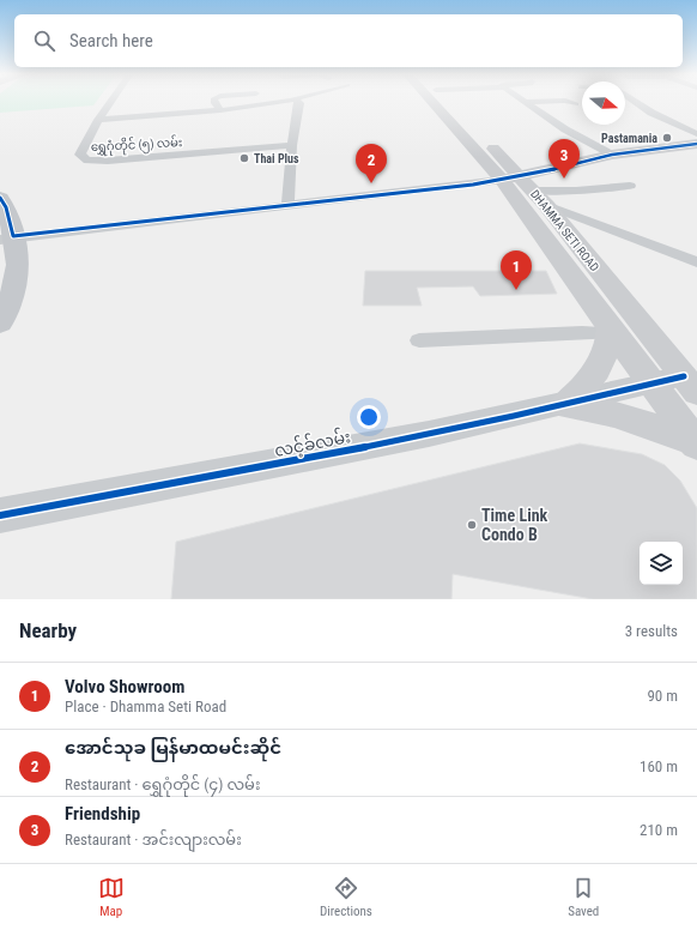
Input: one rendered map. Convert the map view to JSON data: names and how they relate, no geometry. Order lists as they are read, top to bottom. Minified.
{"streets":{"main road":["DHAMMA SETI ROAD"],"street":["ရွှေဂုံတိုင် (၅) လမ်း","လင့်ခ်လမ်း"]},"crossings":[["DHAMMA SETI ROAD","လင့်ခ်လမ်း"]],"places":["Pastamania","Thai Plus","Time Link Condo B"],"north":"right","page":{"search":"Search here","pins":["3","2","1"],"heading":["Nearby","3 results"],"list":[{"mark":"1","name":"Volvo Showroom","note":"Place · Dhamma Seti Road","value":"90 m"},{"mark":"2","name":"အောင်သုခ မြန်မာထမင်းဆိုင်","note":"Restaurant · ရွှေဂုံတိုင် (၄) လမ်း","value":"160 m"},{"mark":"3","name":"Friendship","note":"Restaurant · အင်းလျားလမ်း","value":"210 m"}],"nav":["Map","Directions","Saved"]}}
